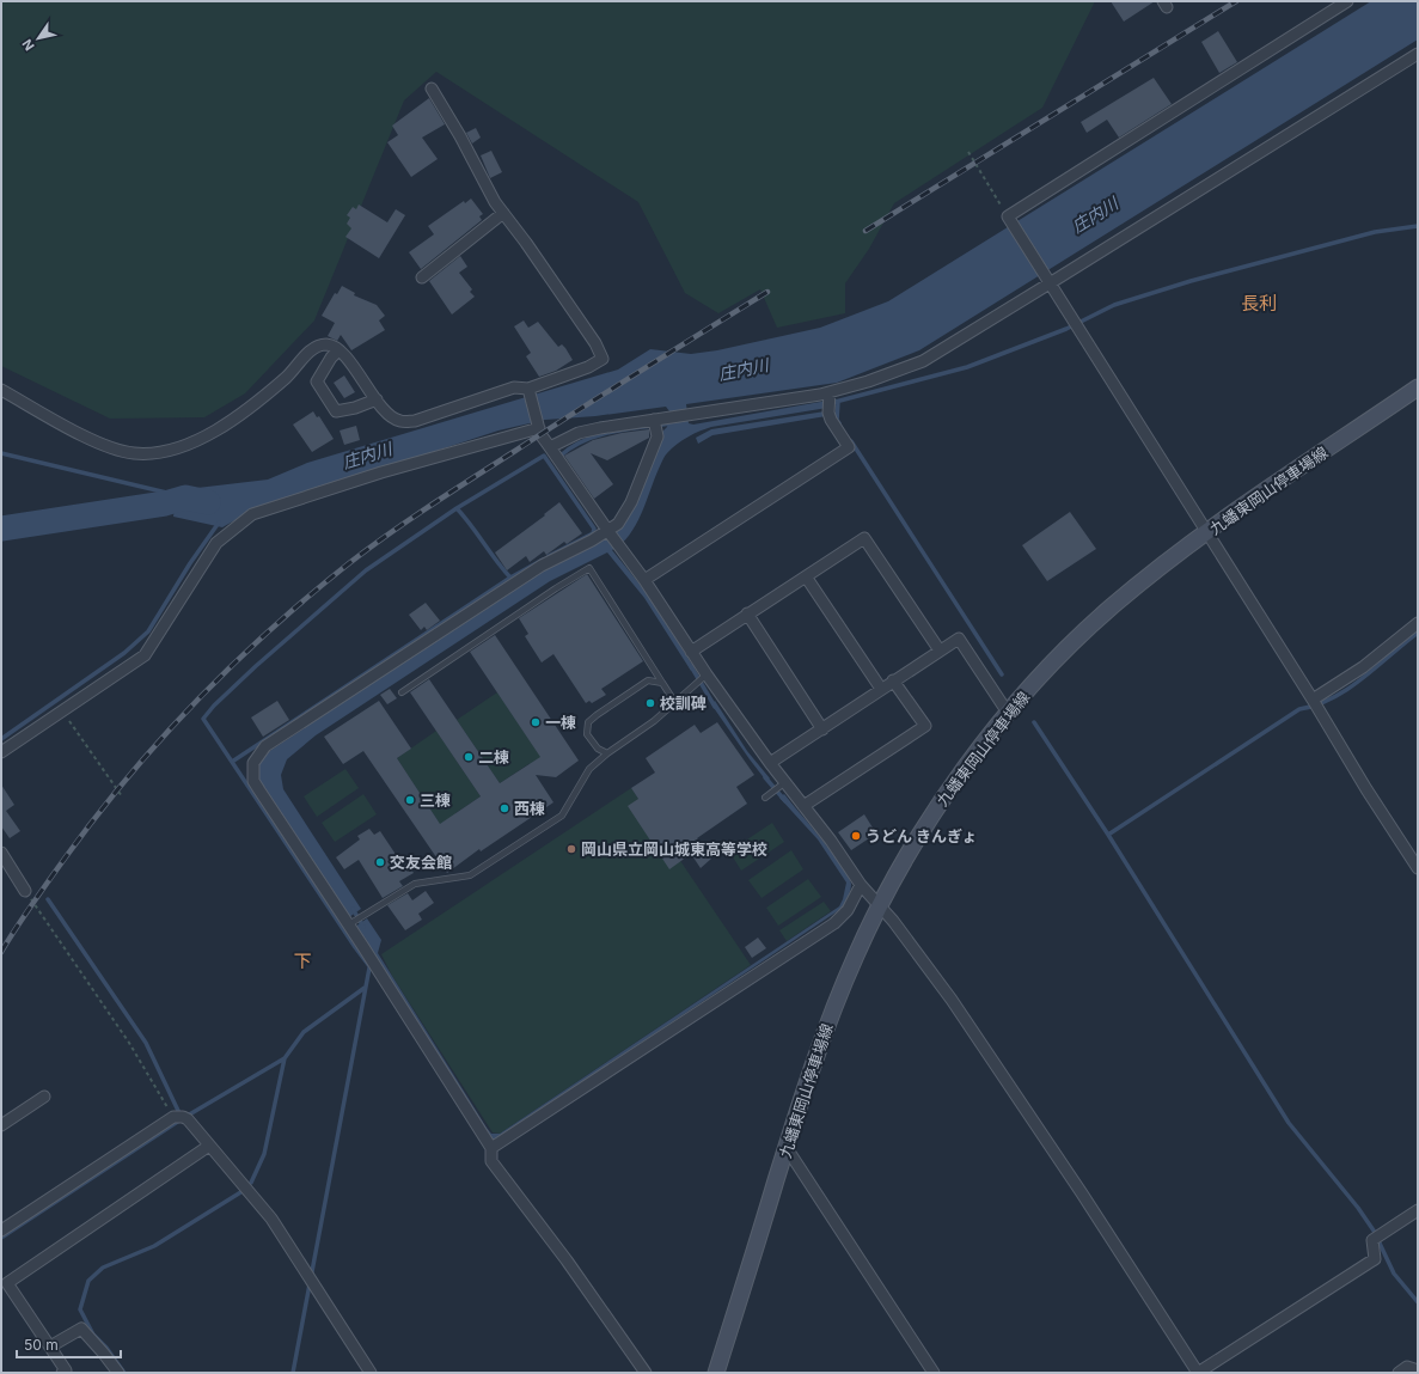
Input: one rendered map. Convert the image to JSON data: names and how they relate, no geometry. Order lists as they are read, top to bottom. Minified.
{"streets":{"main road":["九蟠東岡山停車場線"]},"districts":["長利","下"],"water":["庄内川"],"places":["校訓碑","一棟","二棟","三棟","西棟","うどん きんぎょ","岡山県立岡山城東高等学校","交友会館"],"scale_bar":"50 m","north":"bottom left"}
